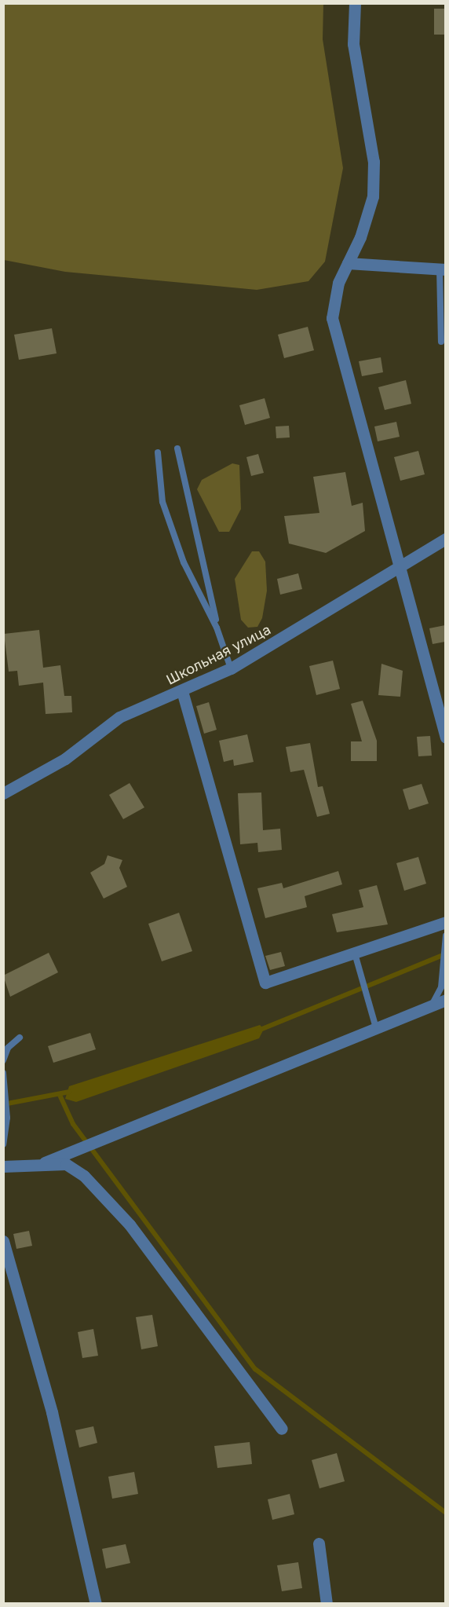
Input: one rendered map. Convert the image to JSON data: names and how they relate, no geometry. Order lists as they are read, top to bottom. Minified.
{"streets":{"street":["Школьная улица"]}}
